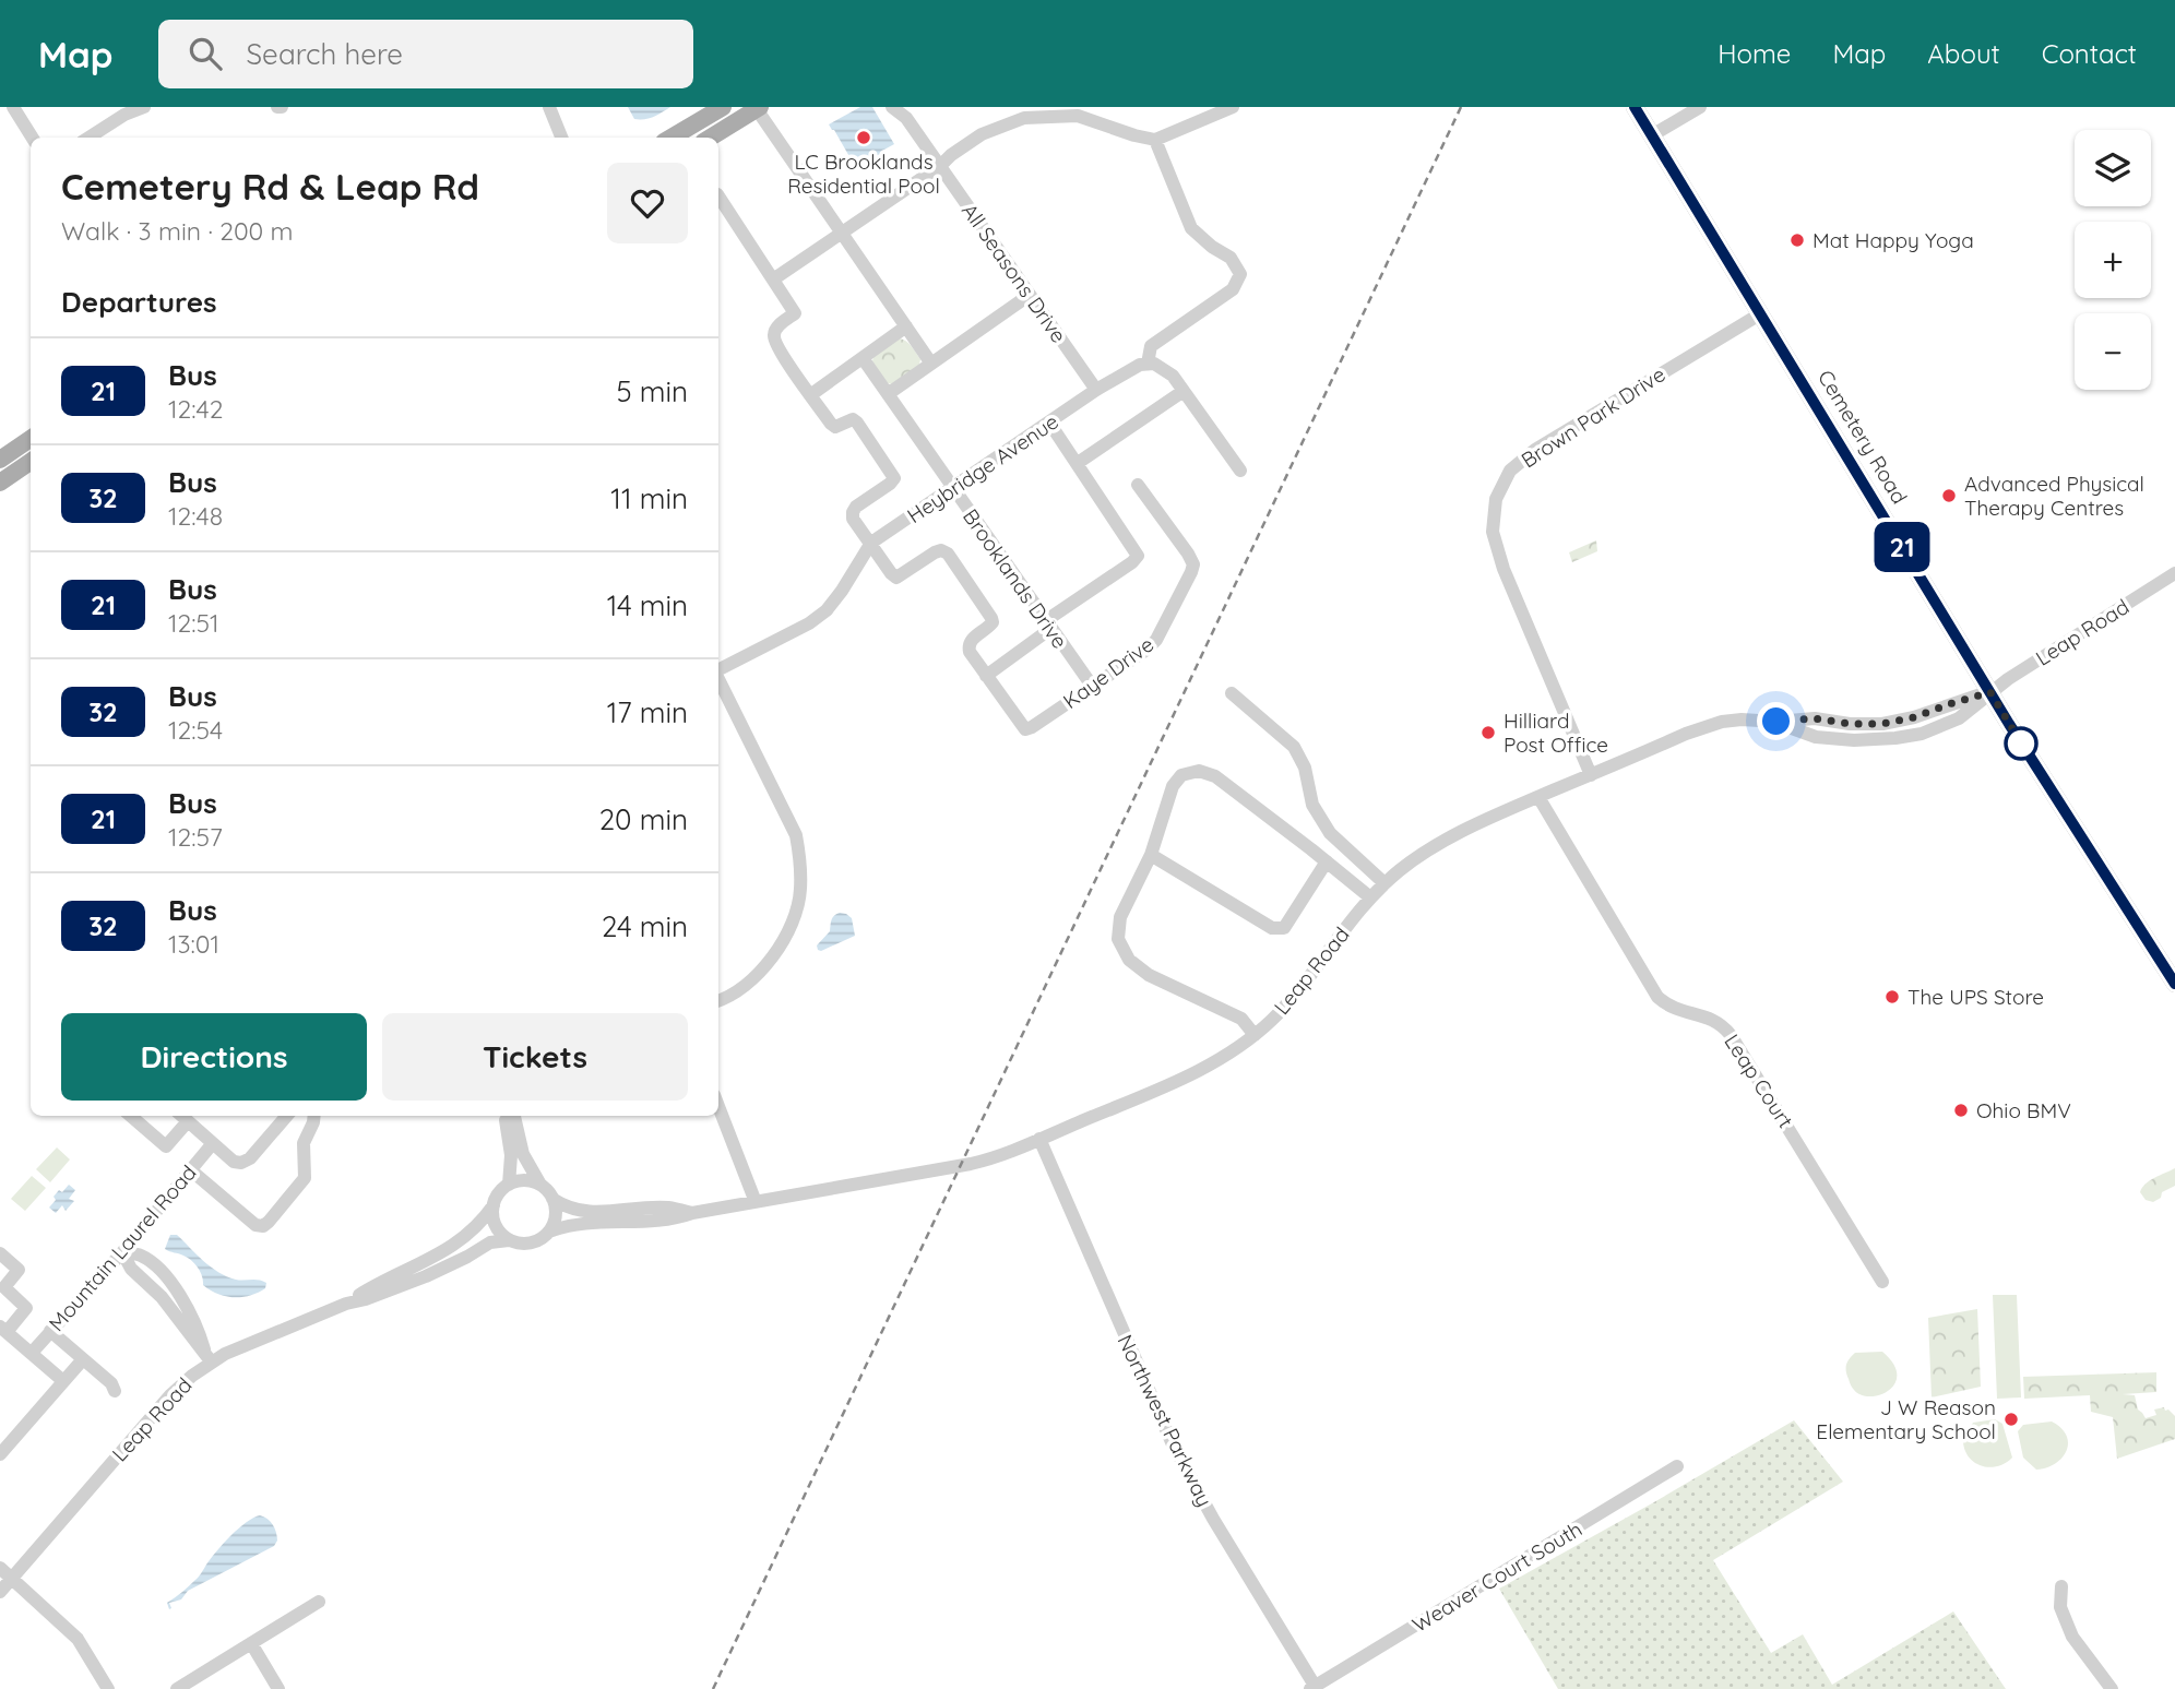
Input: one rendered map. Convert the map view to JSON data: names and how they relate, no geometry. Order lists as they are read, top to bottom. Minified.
{"streets":{"main road":["Cemetery Road"],"street":["All Seasons Drive","Brown Park Drive","Heybridge Avenue","Brooklands Drive","Leap Road","Kaye Drive","Leap Court","Mountain Laurel Road","Northwest Parkway","Weaver Court South"]},"crossings":[["All Seasons Drive","Heybridge Avenue"],["Brown Park Drive","Cemetery Road"],["Brown Park Drive","Leap Road"],["Cemetery Road","Leap Road"],["Heybridge Avenue","Brooklands Drive"],["Brooklands Drive","Kaye Drive"],["Leap Road","Leap Court"],["Leap Road","Northwest Parkway"],["Northwest Parkway","Weaver Court South"]],"places":["LC Brooklands Residential Pool","Mat Happy Yoga","Advanced Physical Therapy Centres","Hilliard Post Office","The UPS Store","Ohio BMV","J W Reason Elementary School"],"lines":["bus line 21"],"page":{"header":"Map","search":"Search here","nav":["Home","Map","About","Contact"],"on_map":"21","map_buttons":["+","−"],"heading":[["Cemetery Rd & Leap Rd","Walk · 3 min · 200 m"],"Departures"],"list":[{"mark":"21","name":"Bus","note":"12:42","value":"5 min"},{"mark":"32","name":"Bus","note":"12:48","value":"11 min"},{"mark":"21","name":"Bus","note":"12:51","value":"14 min"},{"mark":"32","name":"Bus","note":"12:54","value":"17 min"},{"mark":"21","name":"Bus","note":"12:57","value":"20 min"},{"mark":"32","name":"Bus","note":"13:01","value":"24 min"}],"buttons":["Directions","Tickets"]}}
